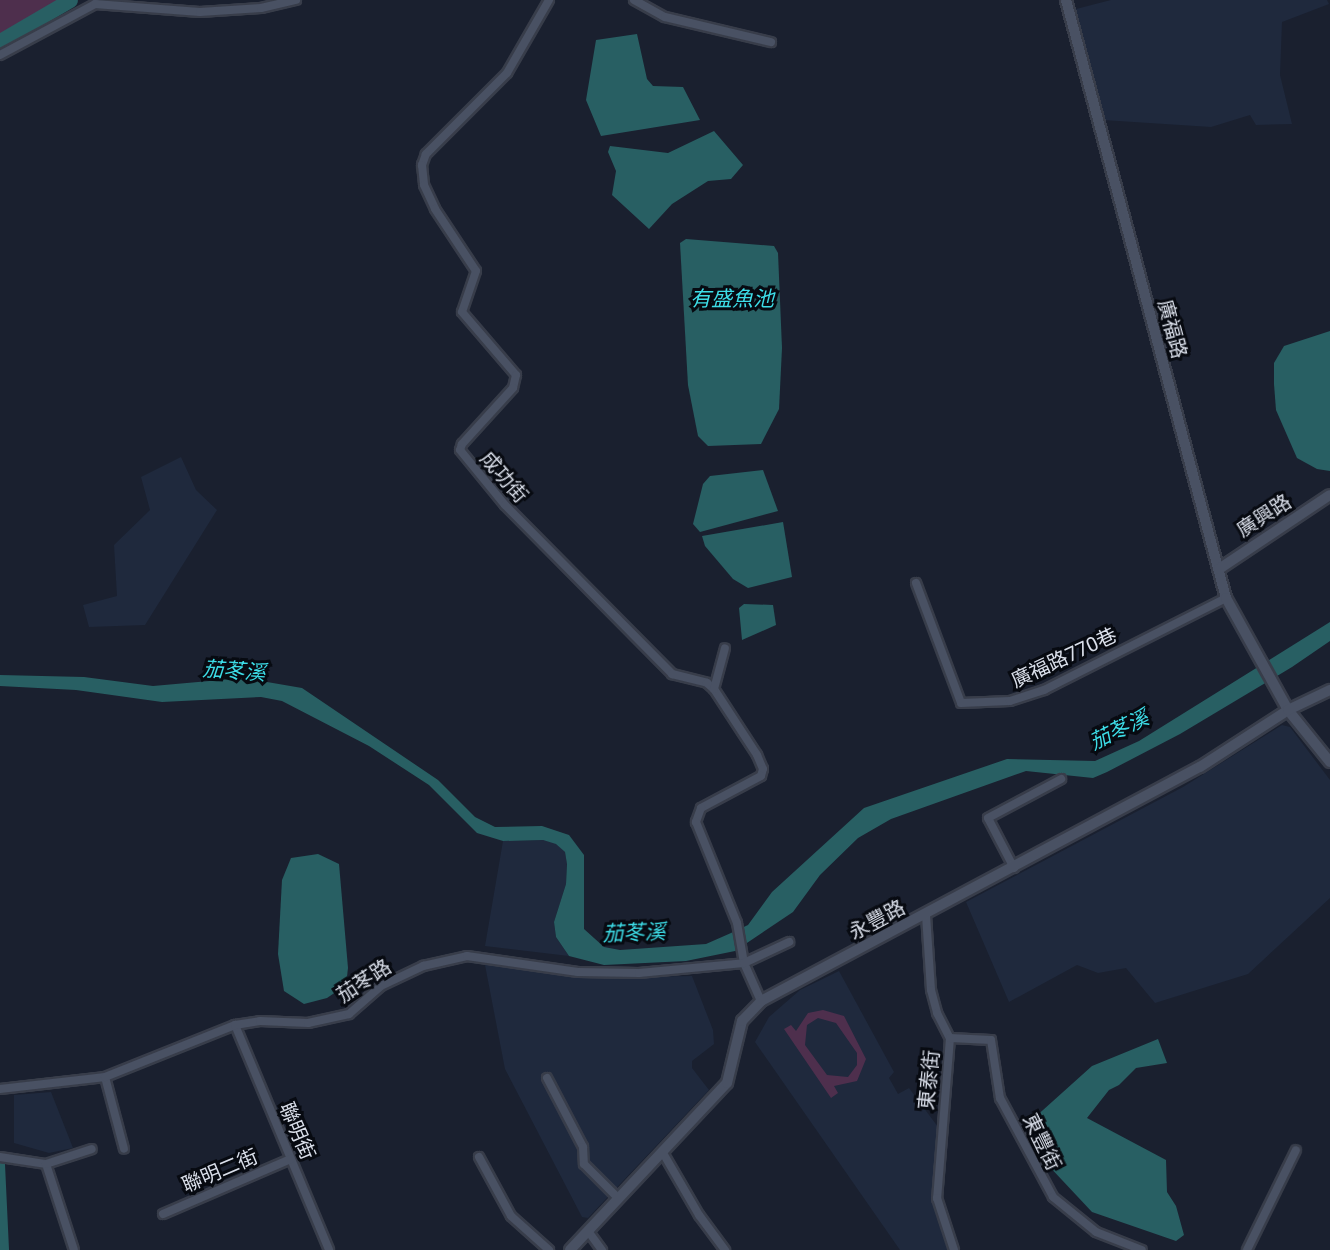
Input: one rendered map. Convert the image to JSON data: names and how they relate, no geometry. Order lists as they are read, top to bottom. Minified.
{"streets":{"street":["廣福路","成功街","廣興路","廣福路770巷","永豐路","茄苳路","東泰街","聯明街","東豐街","聯明二街"]},"crossings":[["廣福路","廣興路"],["廣福路","廣福路770巷"],["廣福路","永豐路"],["永豐路","東泰街"],["茄苳路","聯明街"],["東泰街","東豐街"],["聯明街","聯明二街"]],"water":["有盛魚池","茄苳溪"]}
